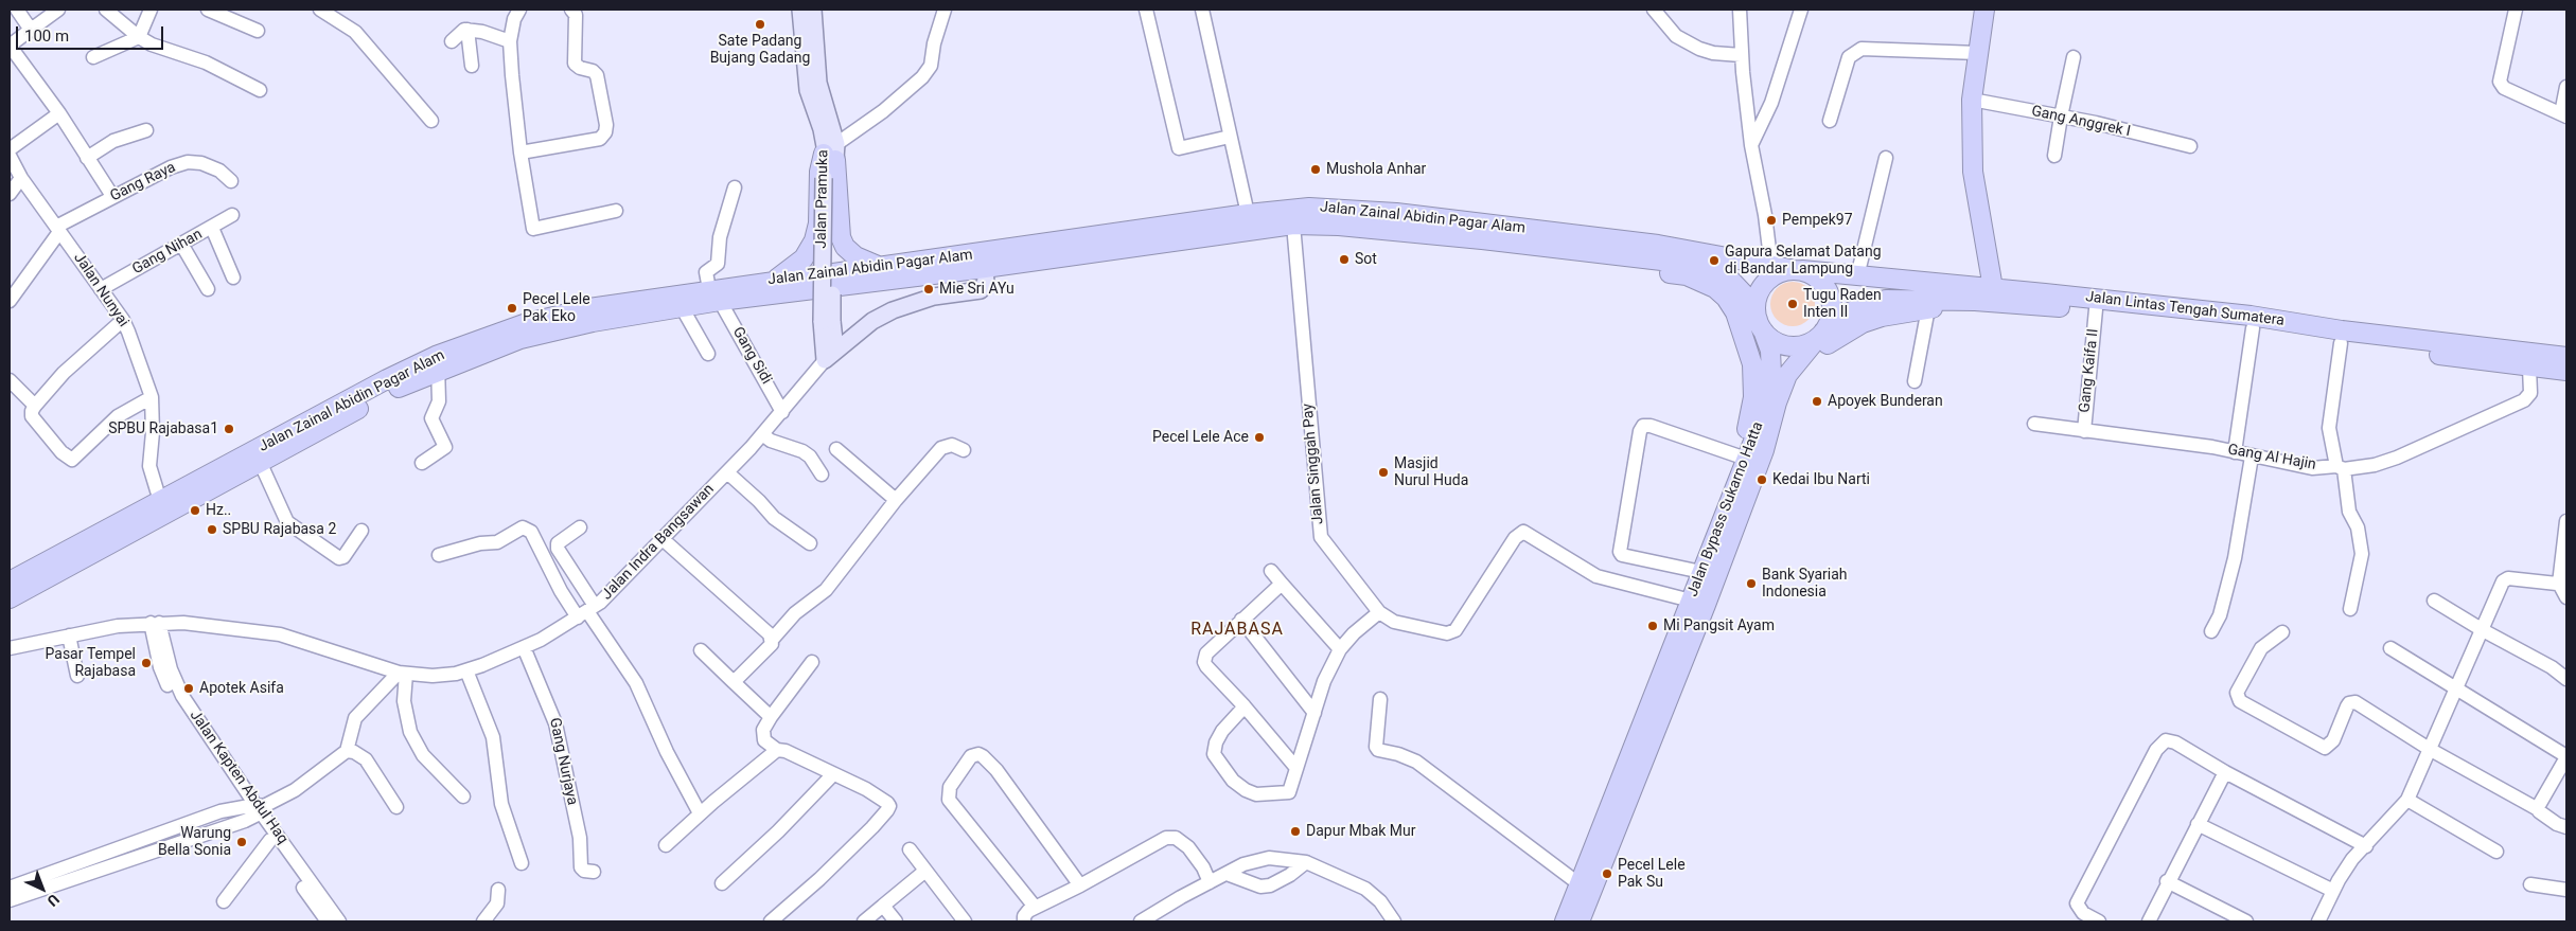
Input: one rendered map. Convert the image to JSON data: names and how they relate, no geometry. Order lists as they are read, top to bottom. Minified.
{"streets":{"highway":["Jalan Zainal Abidin Pagar Alam","Jalan Lintas Tengah Sumatera","Jalan Bypass Sukarno Hatta"],"main road":["Jalan Pramuka","Jalan Indra Bangsawan"],"street":["Gang Anggrek I","Gang Raya","Gang Nihan","Jalan Nunyai","Gang Sidi","Gang Kaifa II","Gang Al Hajin","Jalan Singgah Pay","Gang Nurjaya","Jalan Kapten Abdul Haq"]},"crossings":[["Gang Raya","Jalan Nunyai"],["Jalan Pramuka","Jalan Indra Bangsawan"],["Jalan Zainal Abidin Pagar Alam","Jalan Nunyai"],["Jalan Zainal Abidin Pagar Alam","Jalan Lintas Tengah Sumatera"],["Jalan Zainal Abidin Pagar Alam","Gang Sidi"],["Jalan Zainal Abidin Pagar Alam","Jalan Singgah Pay"],["Jalan Zainal Abidin Pagar Alam","Jalan Bypass Sukarno Hatta"],["Jalan Zainal Abidin Pagar Alam","Jalan Indra Bangsawan"],["Gang Nihan","Jalan Nunyai"],["Jalan Lintas Tengah Sumatera","Gang Kaifa II"],["Jalan Lintas Tengah Sumatera","Gang Al Hajin"],["Jalan Lintas Tengah Sumatera","Jalan Bypass Sukarno Hatta"],["Gang Sidi","Jalan Indra Bangsawan"],["Gang Kaifa II","Gang Al Hajin"],["Jalan Singgah Pay","Jalan Bypass Sukarno Hatta"],["Jalan Indra Bangsawan","Gang Nurjaya"],["Jalan Indra Bangsawan","Jalan Kapten Abdul Haq"]],"districts":["RAJABASA"],"places":["Sate Padang Bujang Gadang","Mushola Anhar","Pempek97","Sot","Gapura Selamat Datang di Bandar Lampung","Mie Sri AYu","Tugu Raden Inten II","Pecel Lele Pak Eko","Apoyek Bunderan","SPBU Rajabasa1","Pecel Lele Ace","Masjid Nurul Huda","Kedai Ibu Narti","Hz..","SPBU Rajabasa 2","Bank Syariah Indonesia","Mi Pangsit Ayam","Pasar Tempel Rajabasa","Apotek Asifa","Dapur Mbak Mur","Warung Bella Sonia","Pecel Lele Pak Su"],"scale_bar":"100 m","north":"bottom right"}
